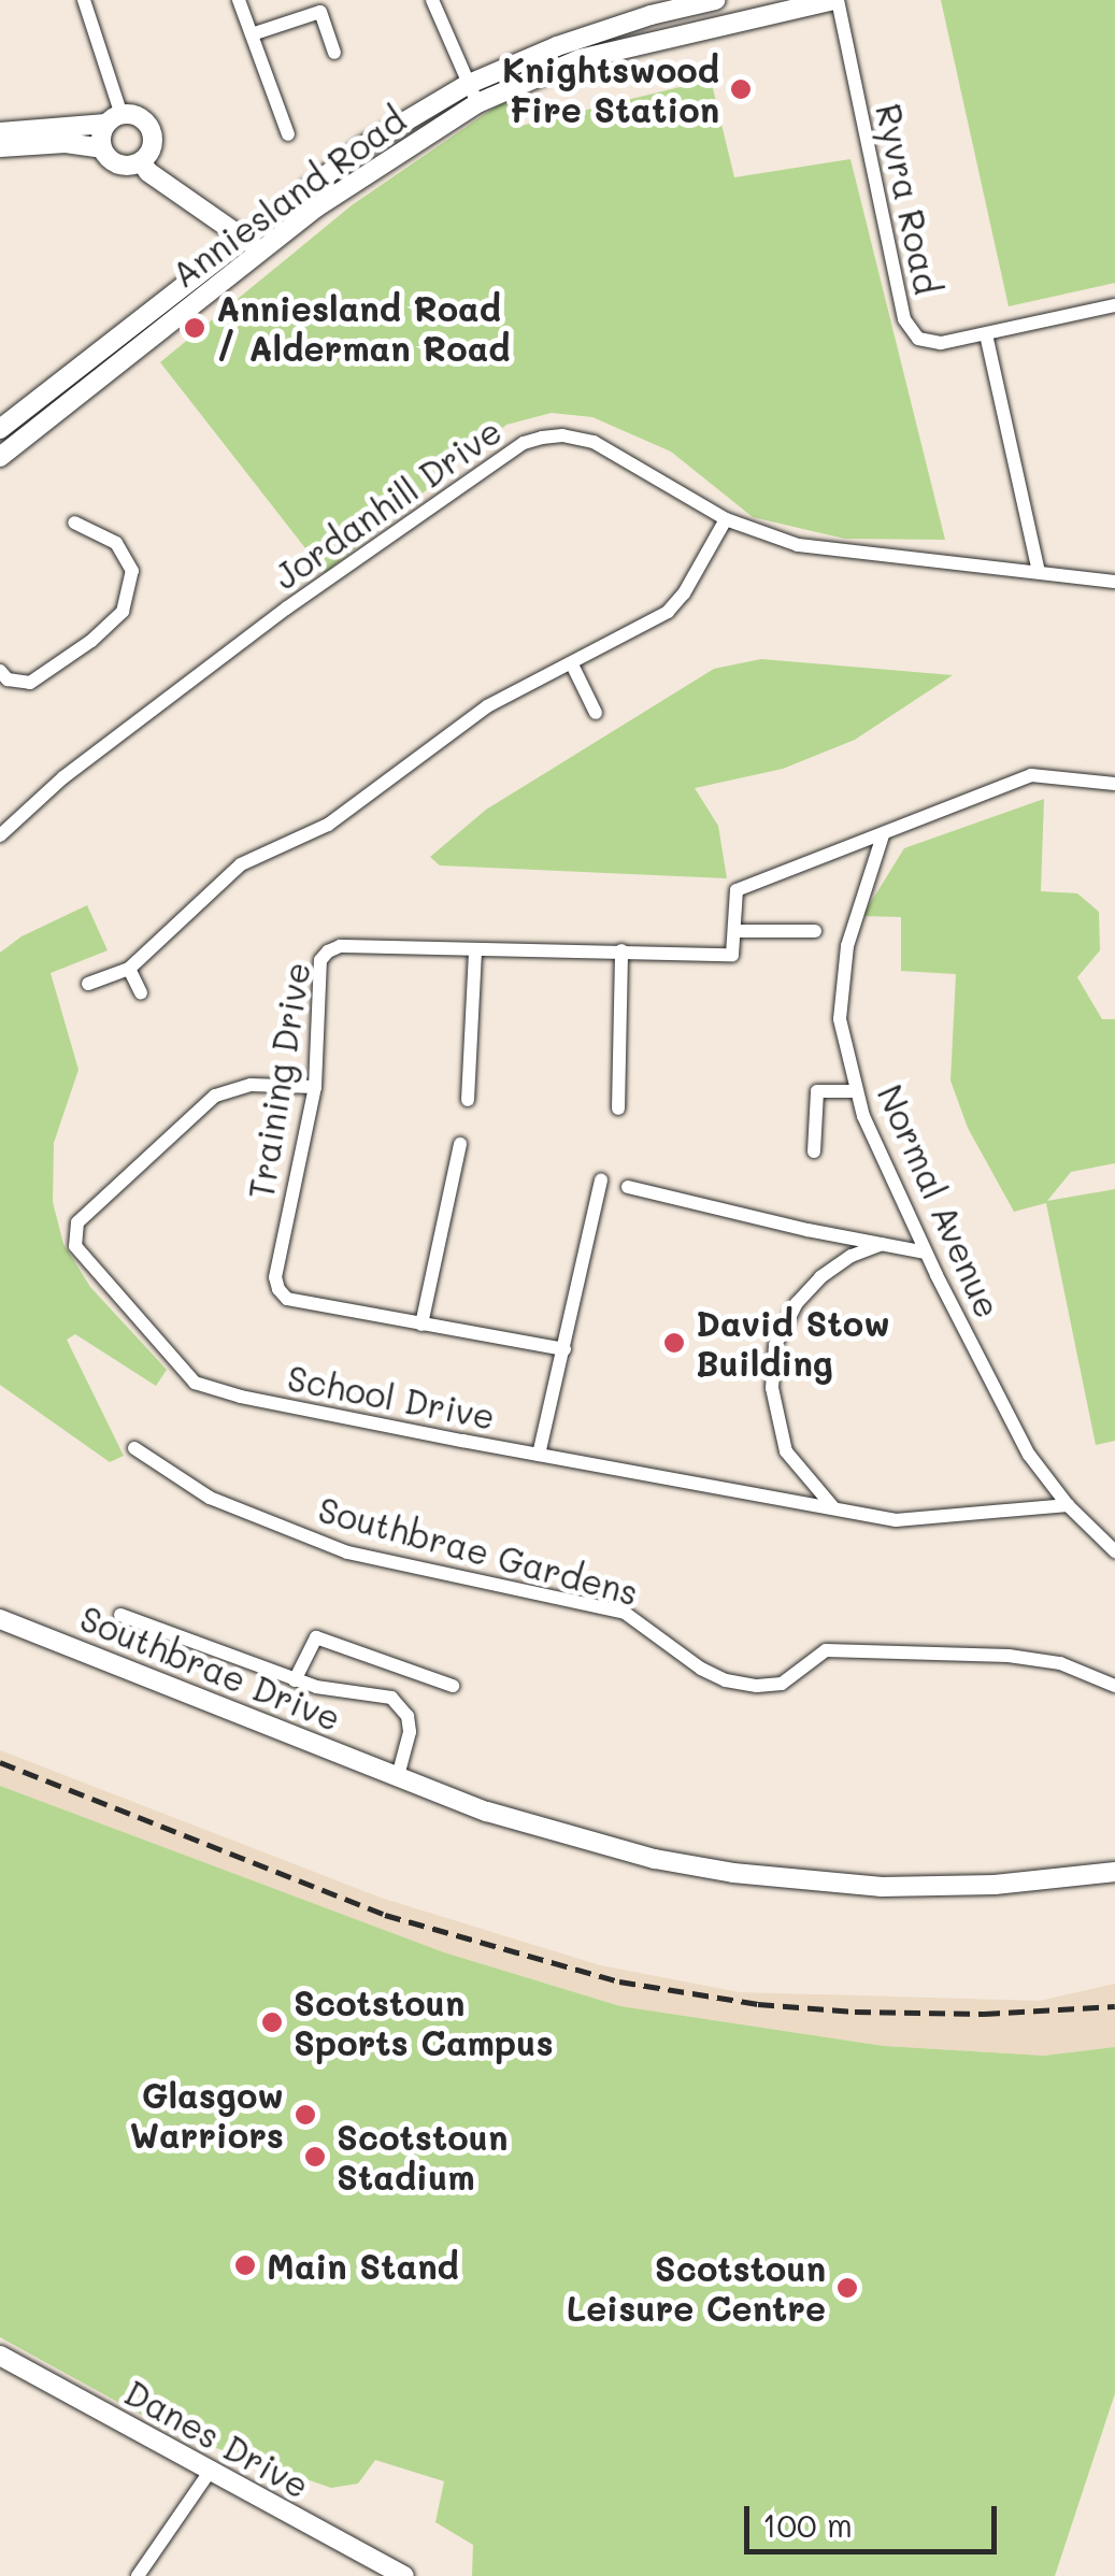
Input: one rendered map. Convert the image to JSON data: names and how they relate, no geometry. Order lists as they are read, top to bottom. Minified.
{"streets":{"street":["Anniesland Road","Ryvra Road","Jordanhill Drive","Training Drive","Normal Avenue","School Drive","Southbrae Gardens","Southbrae Drive","Danes Drive"]},"crossings":[["Anniesland Road","Ryvra Road"],["Training Drive","School Drive"],["Normal Avenue","School Drive"]],"places":["Knightswood Fire Station","Anniesland Road / Alderman Road","David Stow Building","Scotstoun Sports Campus","Glasgow Warriors","Scotstoun Stadium","Main Stand","Scotstoun Leisure Centre"],"scale_bar":"100 m"}
